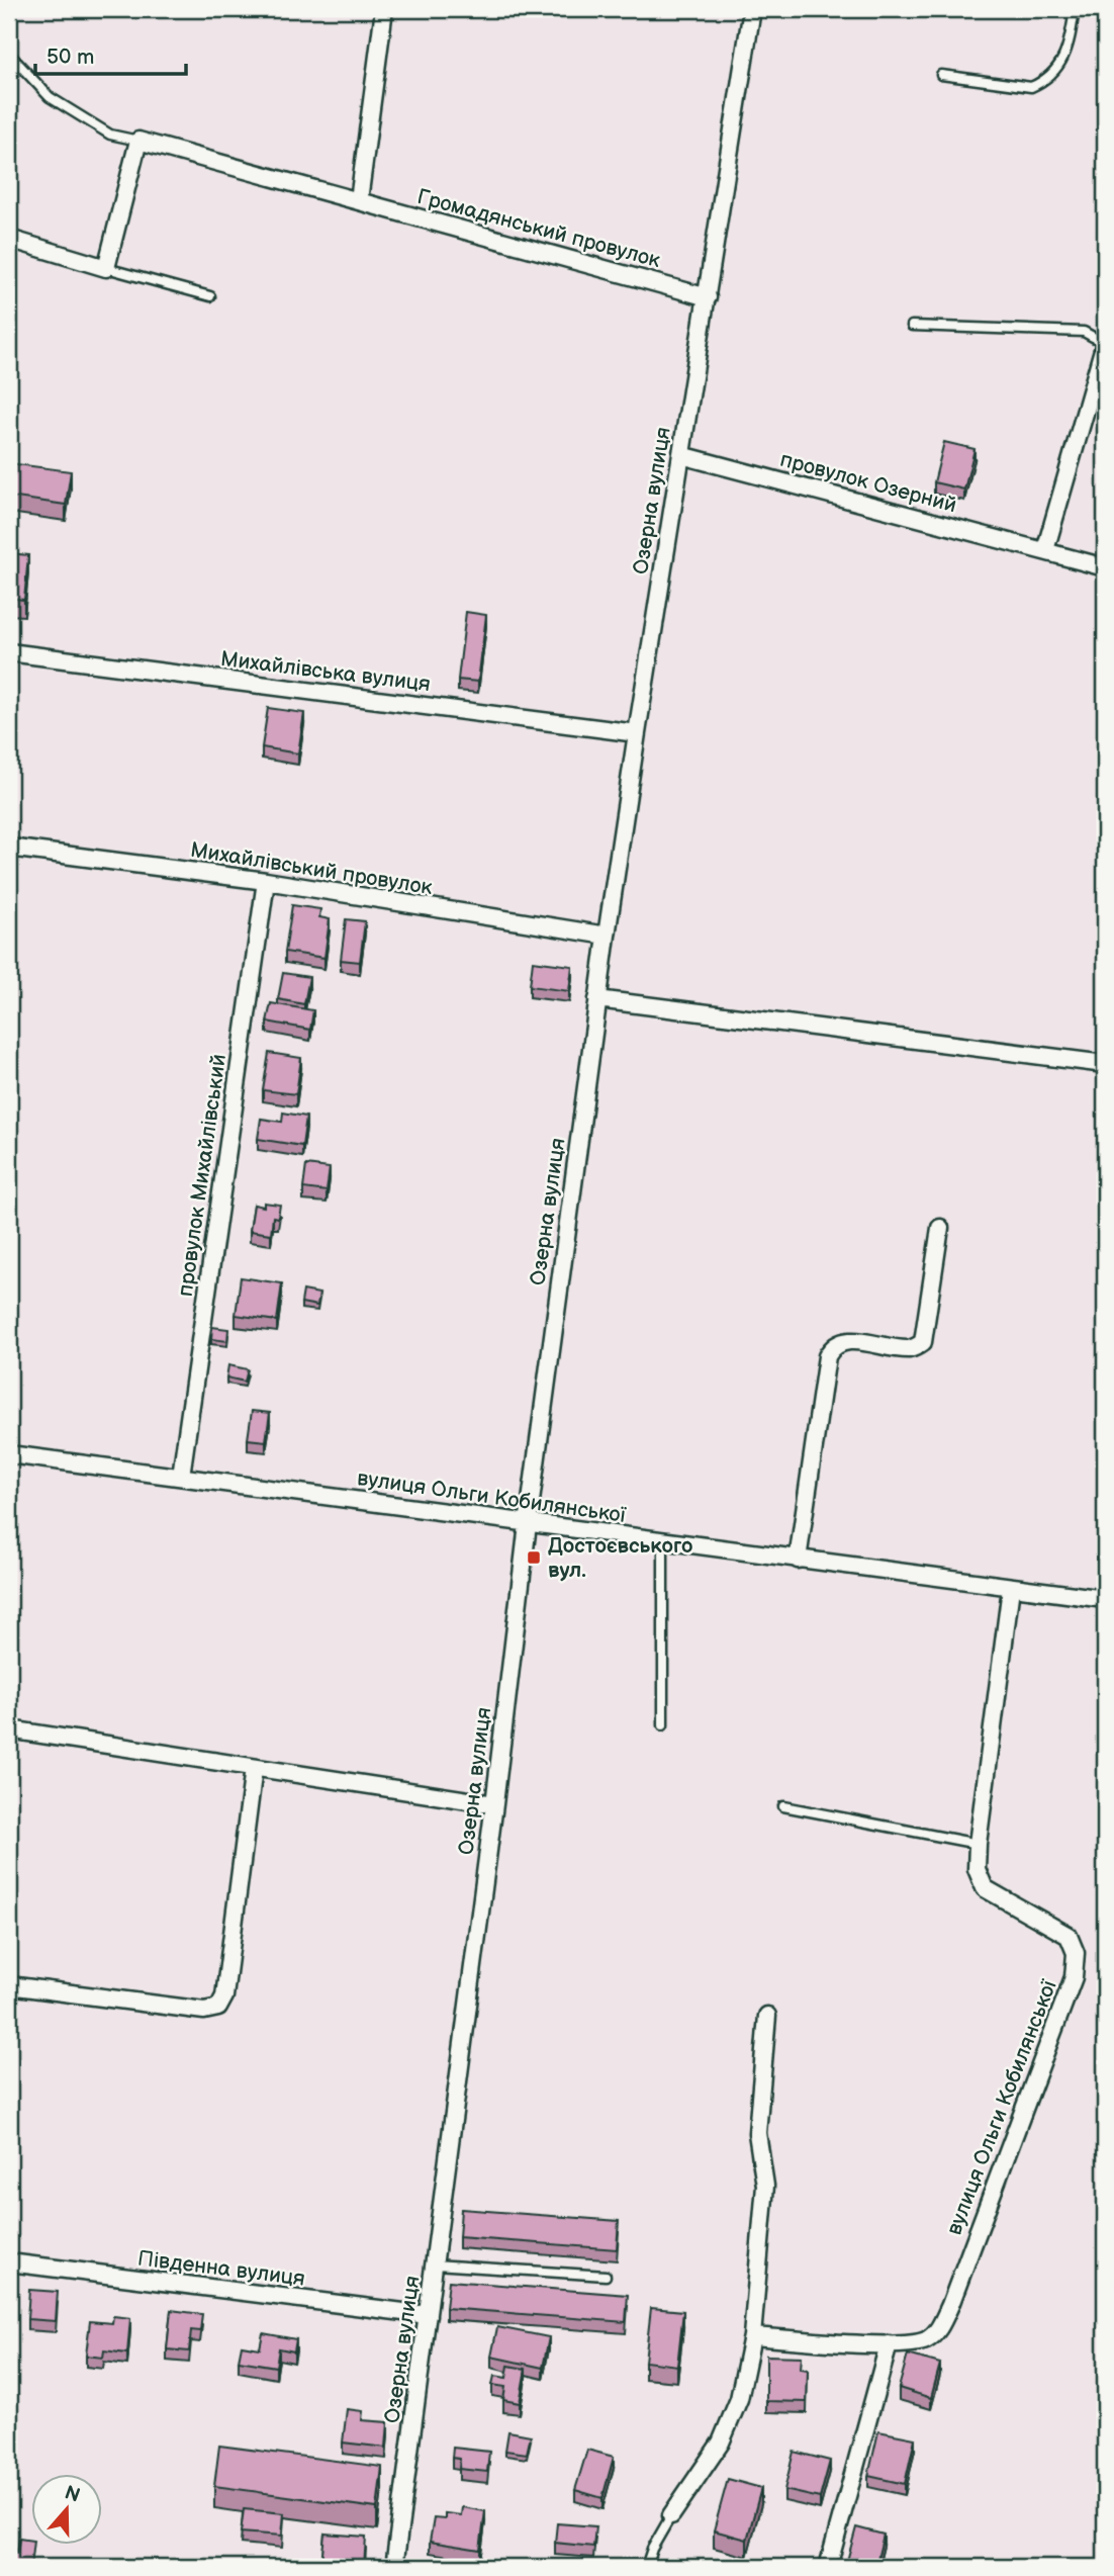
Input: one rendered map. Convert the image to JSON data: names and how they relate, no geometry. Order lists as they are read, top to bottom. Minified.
{"streets":{"street":["Громадянський провулок","провулок Озерний","Озерна вулиця","Михайлівська вулиця","Михайлівський провулок","провулок Михайлівський","вулиця Ольги Кобилянської","Південна вулиця"]},"crossings":[["Громадянський провулок","Озерна вулиця"],["провулок Озерний","Озерна вулиця"],["Озерна вулиця","Михайлівська вулиця"],["Озерна вулиця","Михайлівський провулок"],["Озерна вулиця","вулиця Ольги Кобилянської"],["Озерна вулиця","Південна вулиця"],["Михайлівський провулок","провулок Михайлівський"],["провулок Михайлівський","вулиця Ольги Кобилянської"]],"places":{"transit":["Достоєвського вул."]},"scale_bar":"50 m","north":"top"}
